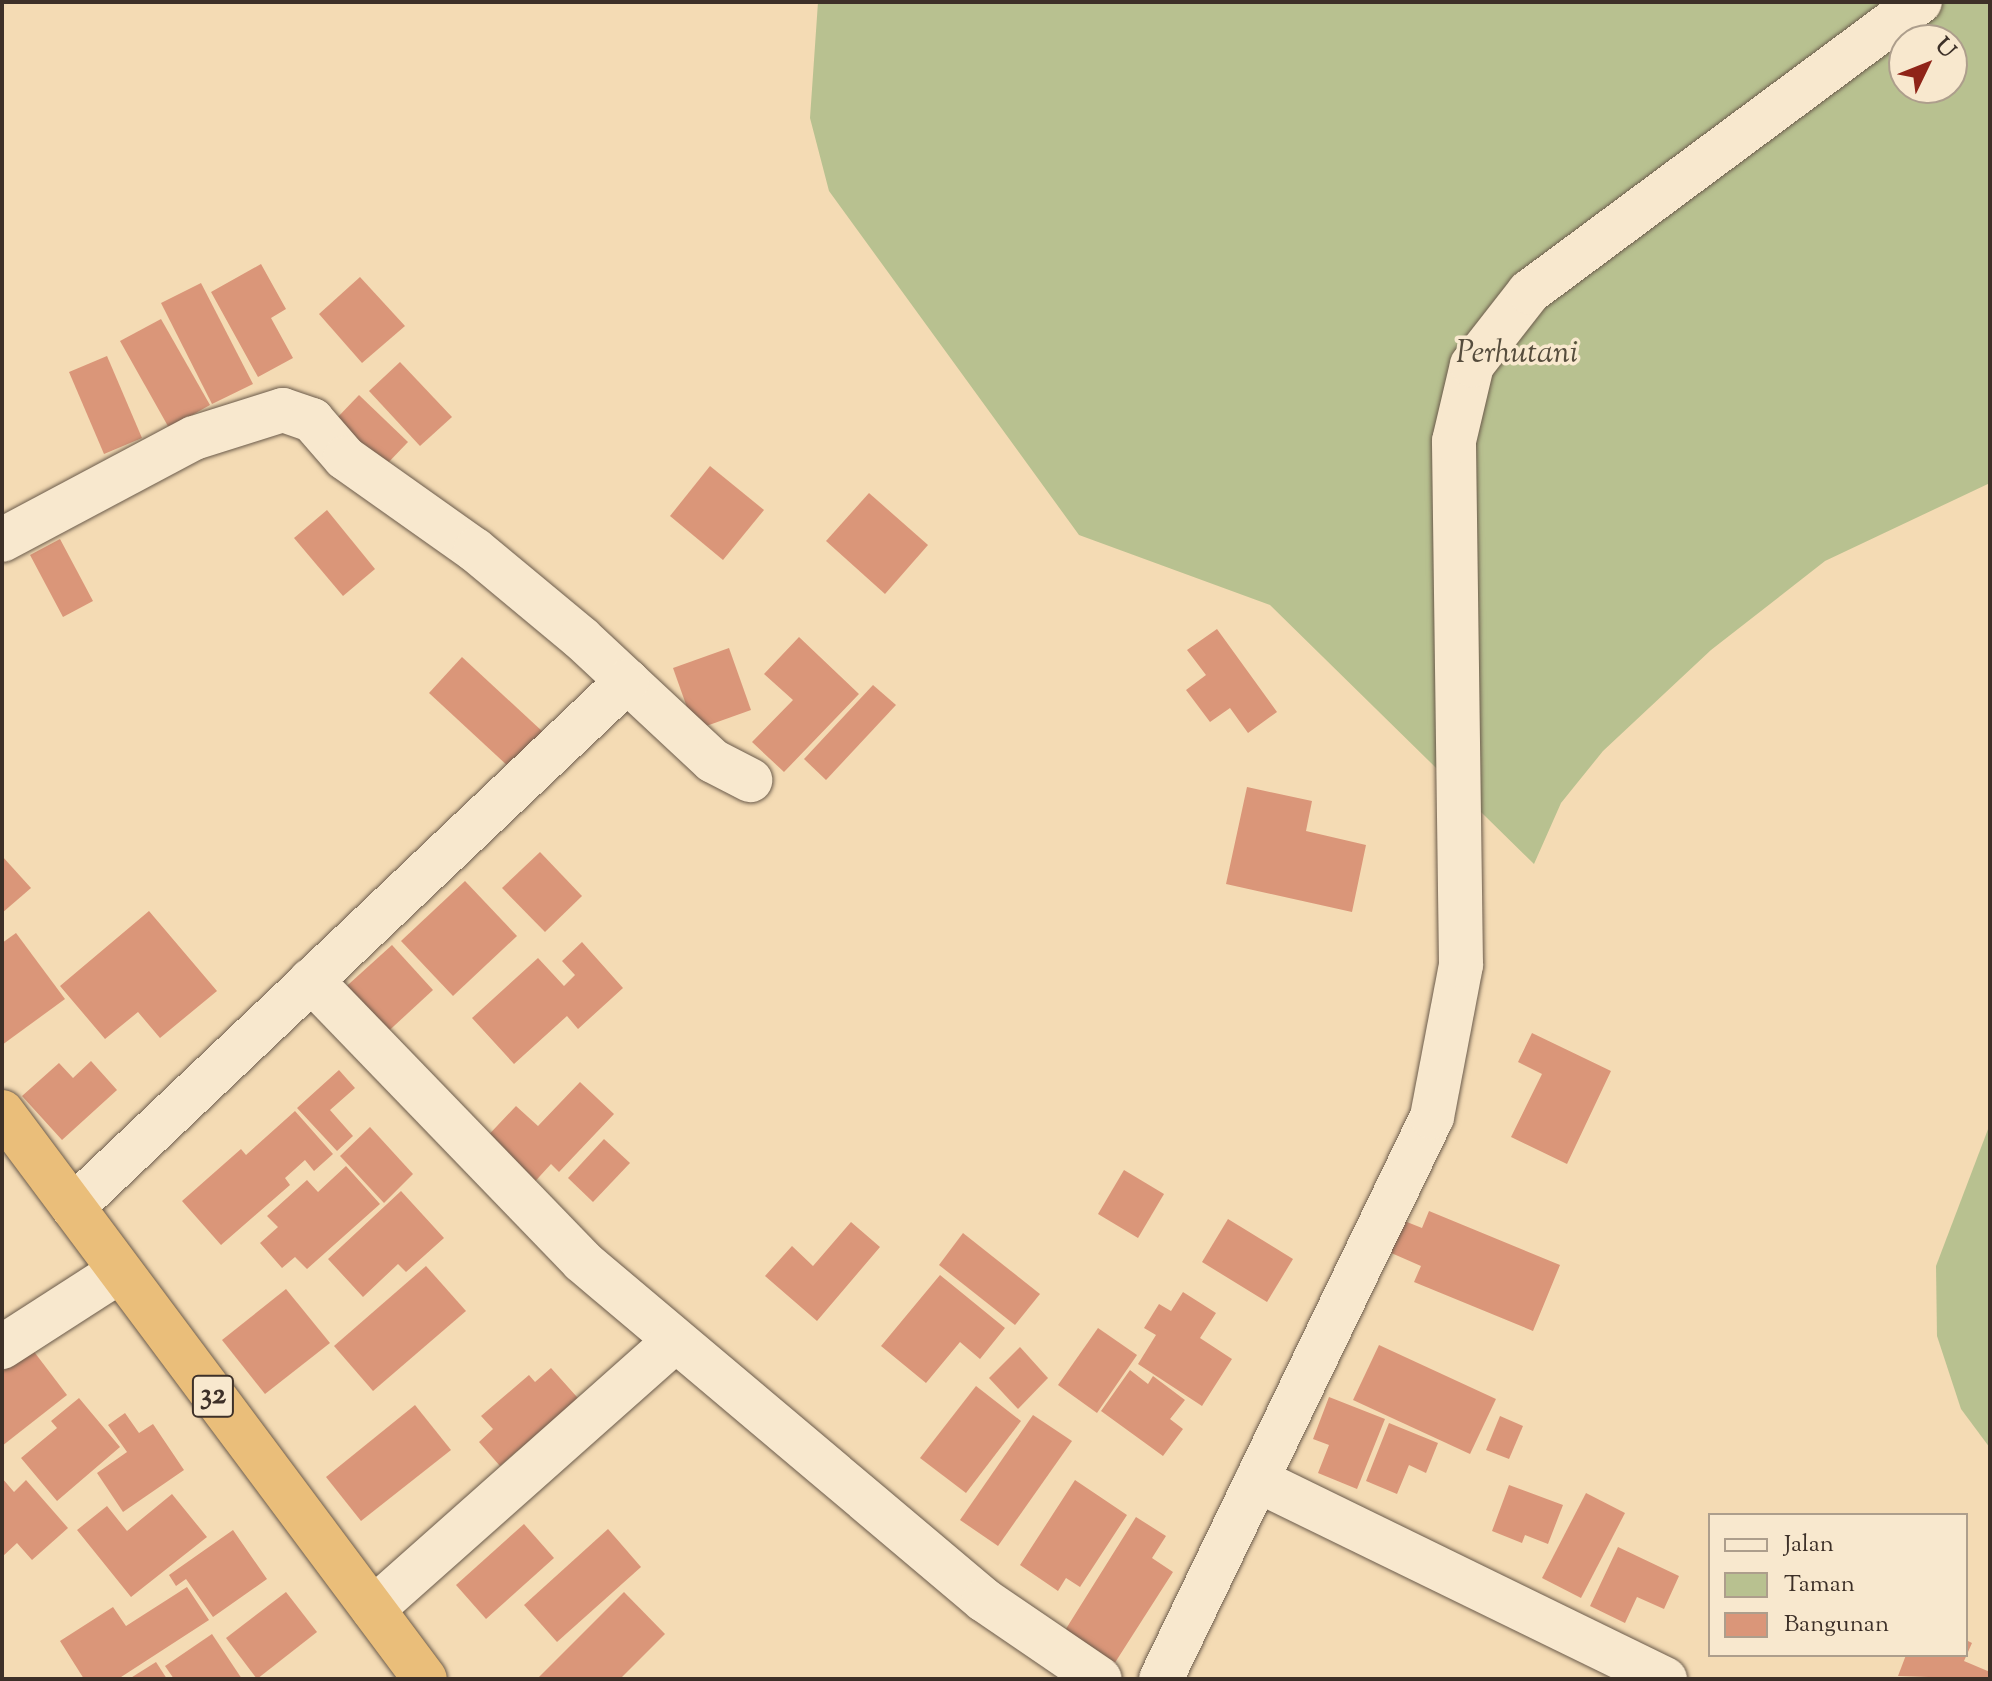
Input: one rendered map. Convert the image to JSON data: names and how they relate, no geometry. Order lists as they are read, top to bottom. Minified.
{"streets":{"highway":["32"]},"parks":["Perhutani"],"legend":["Jalan","Taman","Bangunan"],"north":"top right"}
